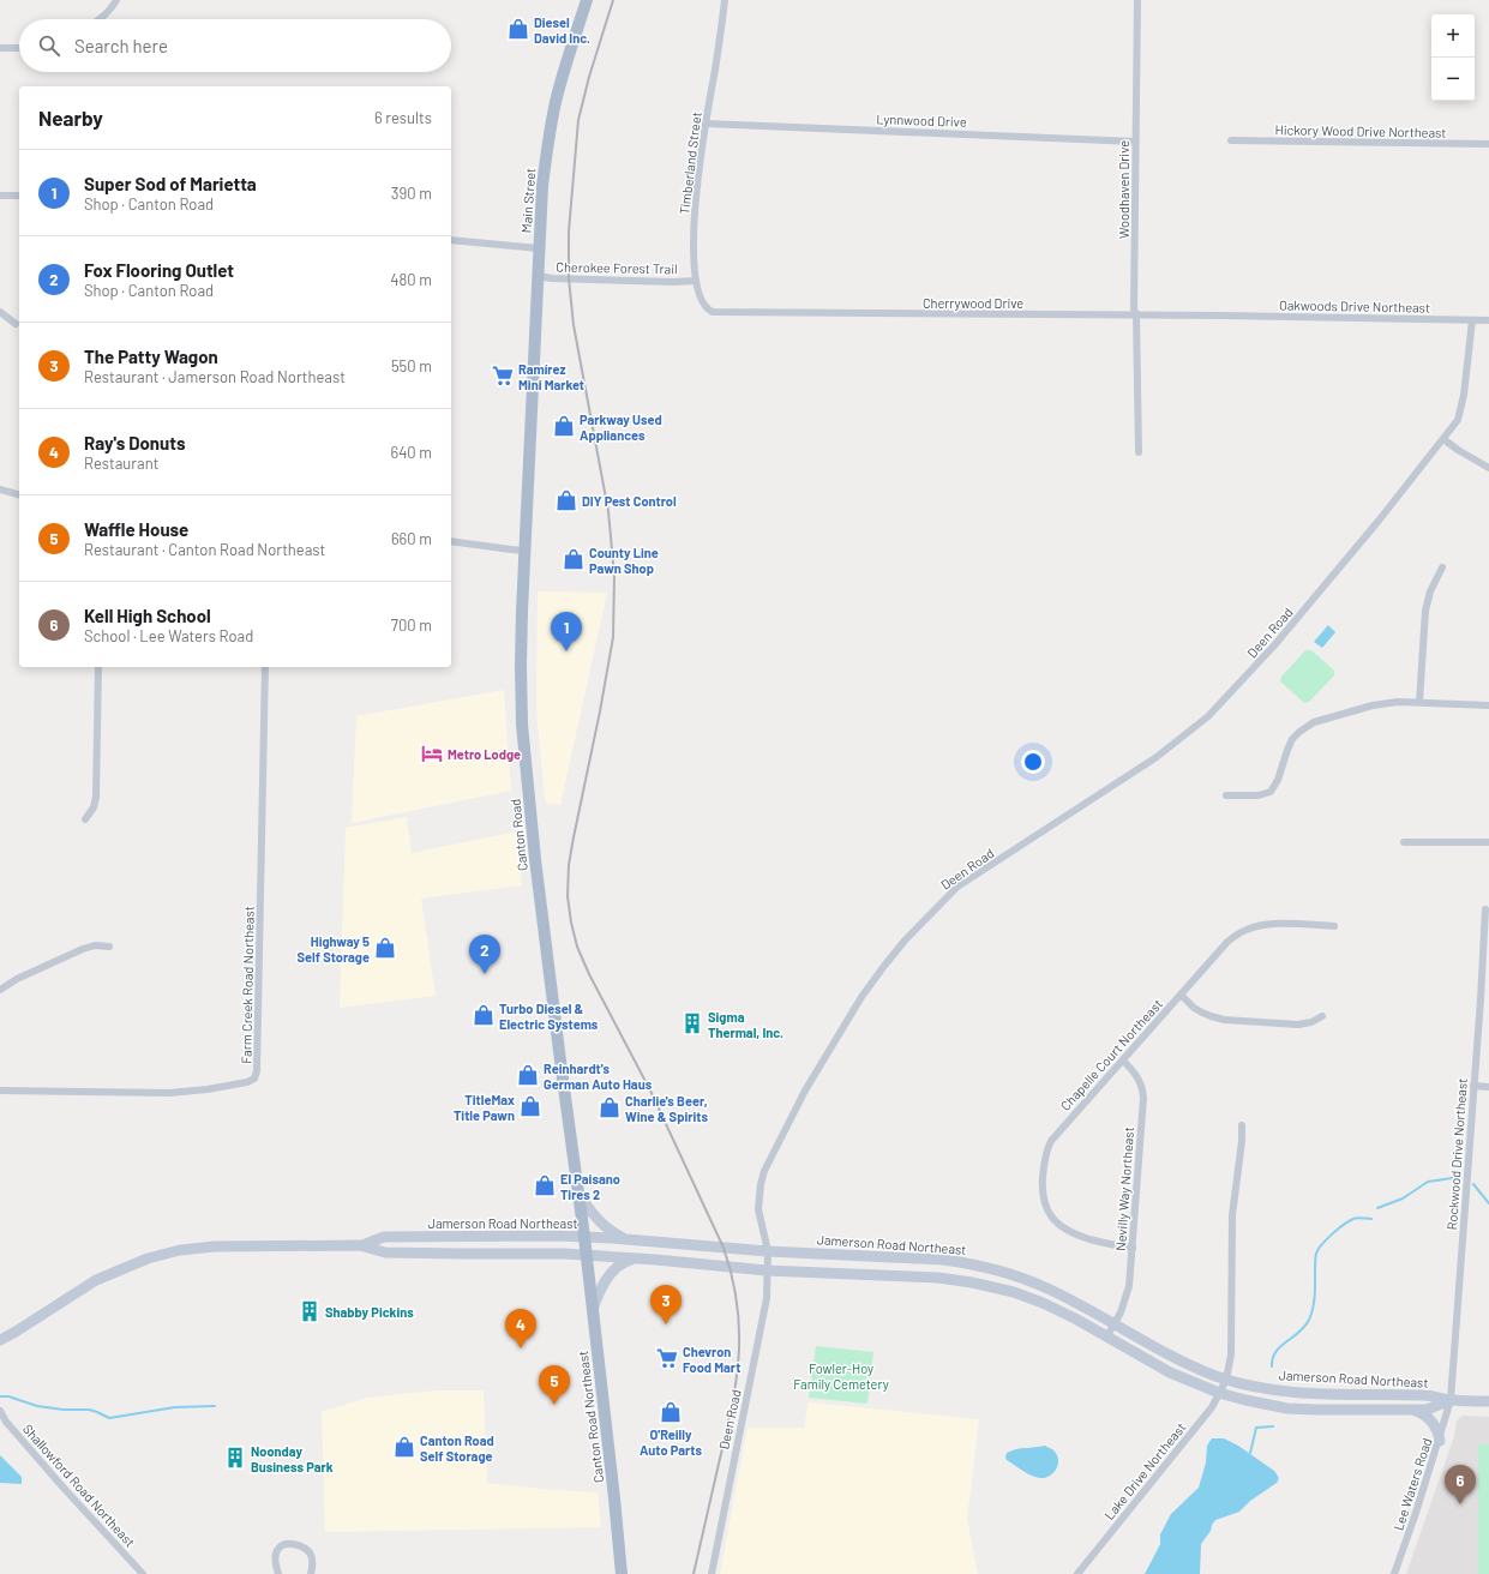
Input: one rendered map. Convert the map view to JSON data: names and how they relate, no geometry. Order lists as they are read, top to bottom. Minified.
{"streets":{"main road":["Main Street","Canton Road","Canton Road Northeast"],"street":["Lynnwood Drive","Hickory Wood Drive Northeast","Timberland Street","Woodhaven Drive","Cherokee Forest Trail","Cherrywood Drive","Oakwoods Drive Northeast","Deen Road","Farm Creek Road Northeast","Chapelle Court Northeast","Rockwood Drive Northeast","Nevilly Way Northeast","Jamerson Road Northeast","Lake Drive Northeast","Lee Waters Road","Shallowford Road Northeast"]},"crossings":[["Lynnwood Drive","Timberland Street"],["Lynnwood Drive","Woodhaven Drive"],["Timberland Street","Cherokee Forest Trail"],["Timberland Street","Cherrywood Drive"],["Woodhaven Drive","Cherrywood Drive"],["Main Street","Cherokee Forest Trail"],["Main Street","Canton Road"],["Cherrywood Drive","Oakwoods Drive Northeast"],["Oakwoods Drive Northeast","Deen Road"],["Deen Road","Jamerson Road Northeast"],["Canton Road","Jamerson Road Northeast"],["Canton Road","Canton Road Northeast"],["Chapelle Court Northeast","Nevilly Way Northeast"],["Rockwood Drive Northeast","Jamerson Road Northeast"],["Rockwood Drive Northeast","Lee Waters Road"],["Nevilly Way Northeast","Jamerson Road Northeast"],["Jamerson Road Northeast","Canton Road Northeast"],["Jamerson Road Northeast","Lake Drive Northeast"],["Jamerson Road Northeast","Lee Waters Road"]],"parks":["Fowler-Hoy Family Cemetery"],"places":{"shop":["Diesel David Inc.","Parkway Used Appliances","DIY Pest Control","County Line Pawn Shop","Highway 5 Self Storage","Turbo Diesel & Electric Systems","Reinhardt's German Auto Haus","TitleMax Title Pawn","Charlie's Beer, Wine & Spirits","El Paisano Tires 2","O'Reilly Auto Parts","Canton Road Self Storage"],"supermarket":["Ramírez Mini Market","Chevron Food Mart"],"hotel":["Metro Lodge"],"building":["Sigma Thermal, Inc.","Shabby Pickins","Noonday Business Park"]},"page":{"map_buttons":["+","−"],"search":"Search here","heading":["Nearby","6 results"],"list":[{"mark":"1","name":"Super Sod of Marietta","note":"Shop · Canton Road","value":"390 m"},{"mark":"2","name":"Fox Flooring Outlet","note":"Shop · Canton Road","value":"480 m"},{"mark":"3","name":"The Patty Wagon","note":"Restaurant · Jamerson Road Northeast","value":"550 m"},{"mark":"4","name":"Ray's Donuts","note":"Restaurant","value":"640 m"},{"mark":"5","name":"Waffle House","note":"Restaurant · Canton Road Northeast","value":"660 m"},{"mark":"6","name":"Kell High School","note":"School · Lee Waters Road","value":"700 m"}],"pins":["1","2","3","4","5","6"]}}
